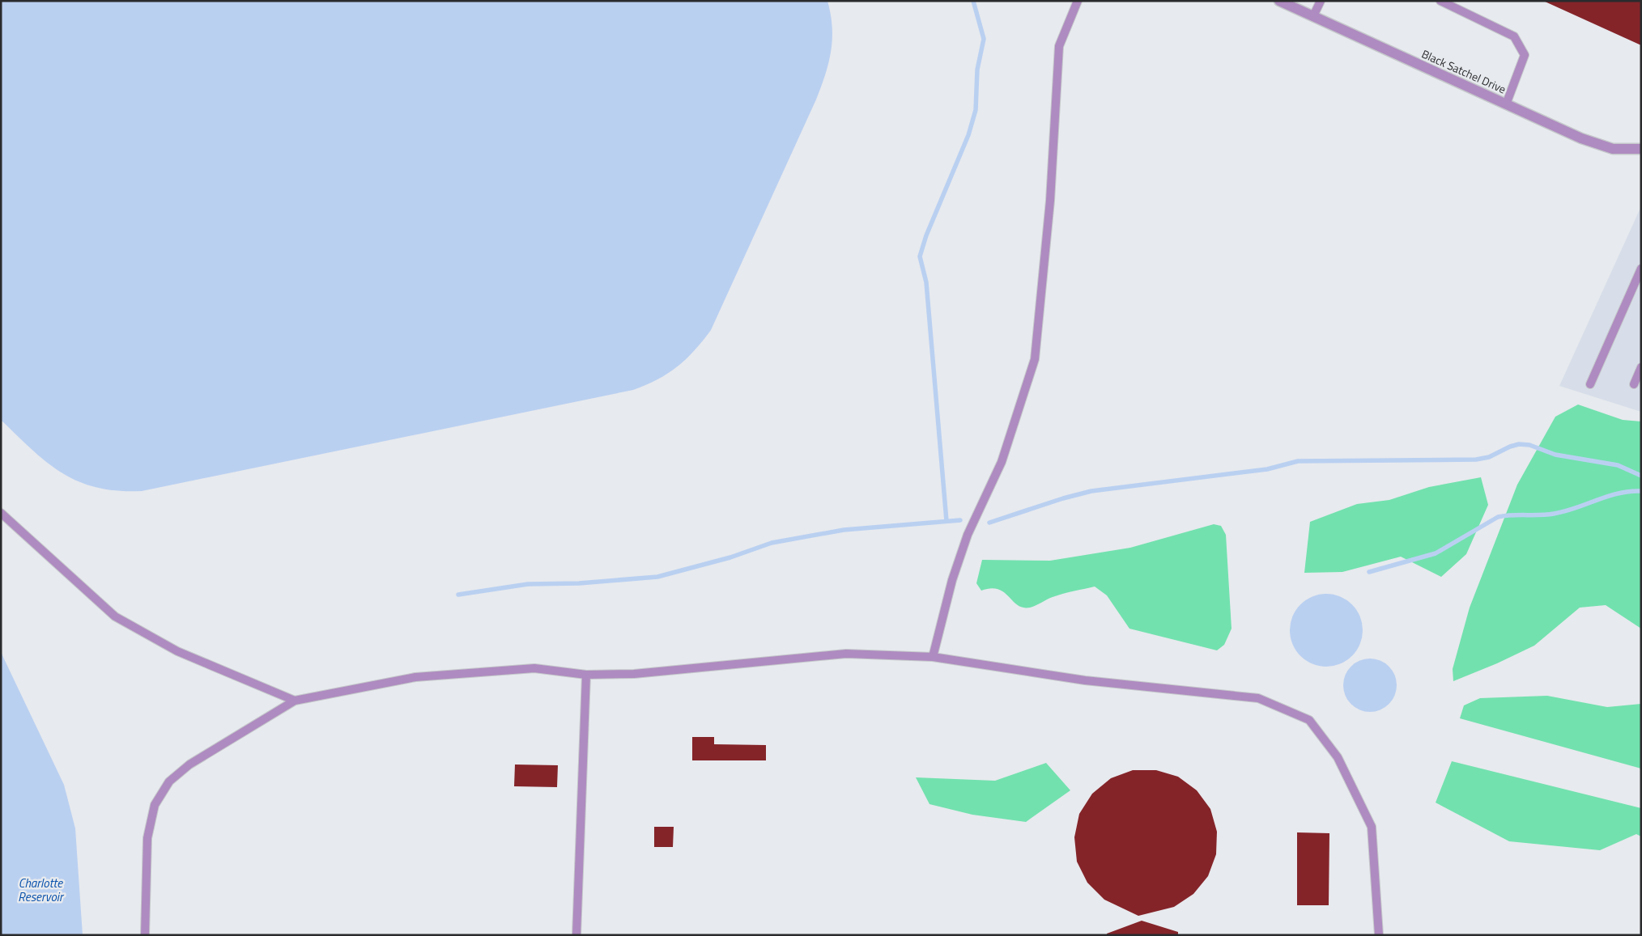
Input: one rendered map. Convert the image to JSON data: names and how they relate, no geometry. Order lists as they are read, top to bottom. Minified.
{"streets":{"street":["Black Satchel Drive"]},"water":["Charlotte Reservoir"]}
